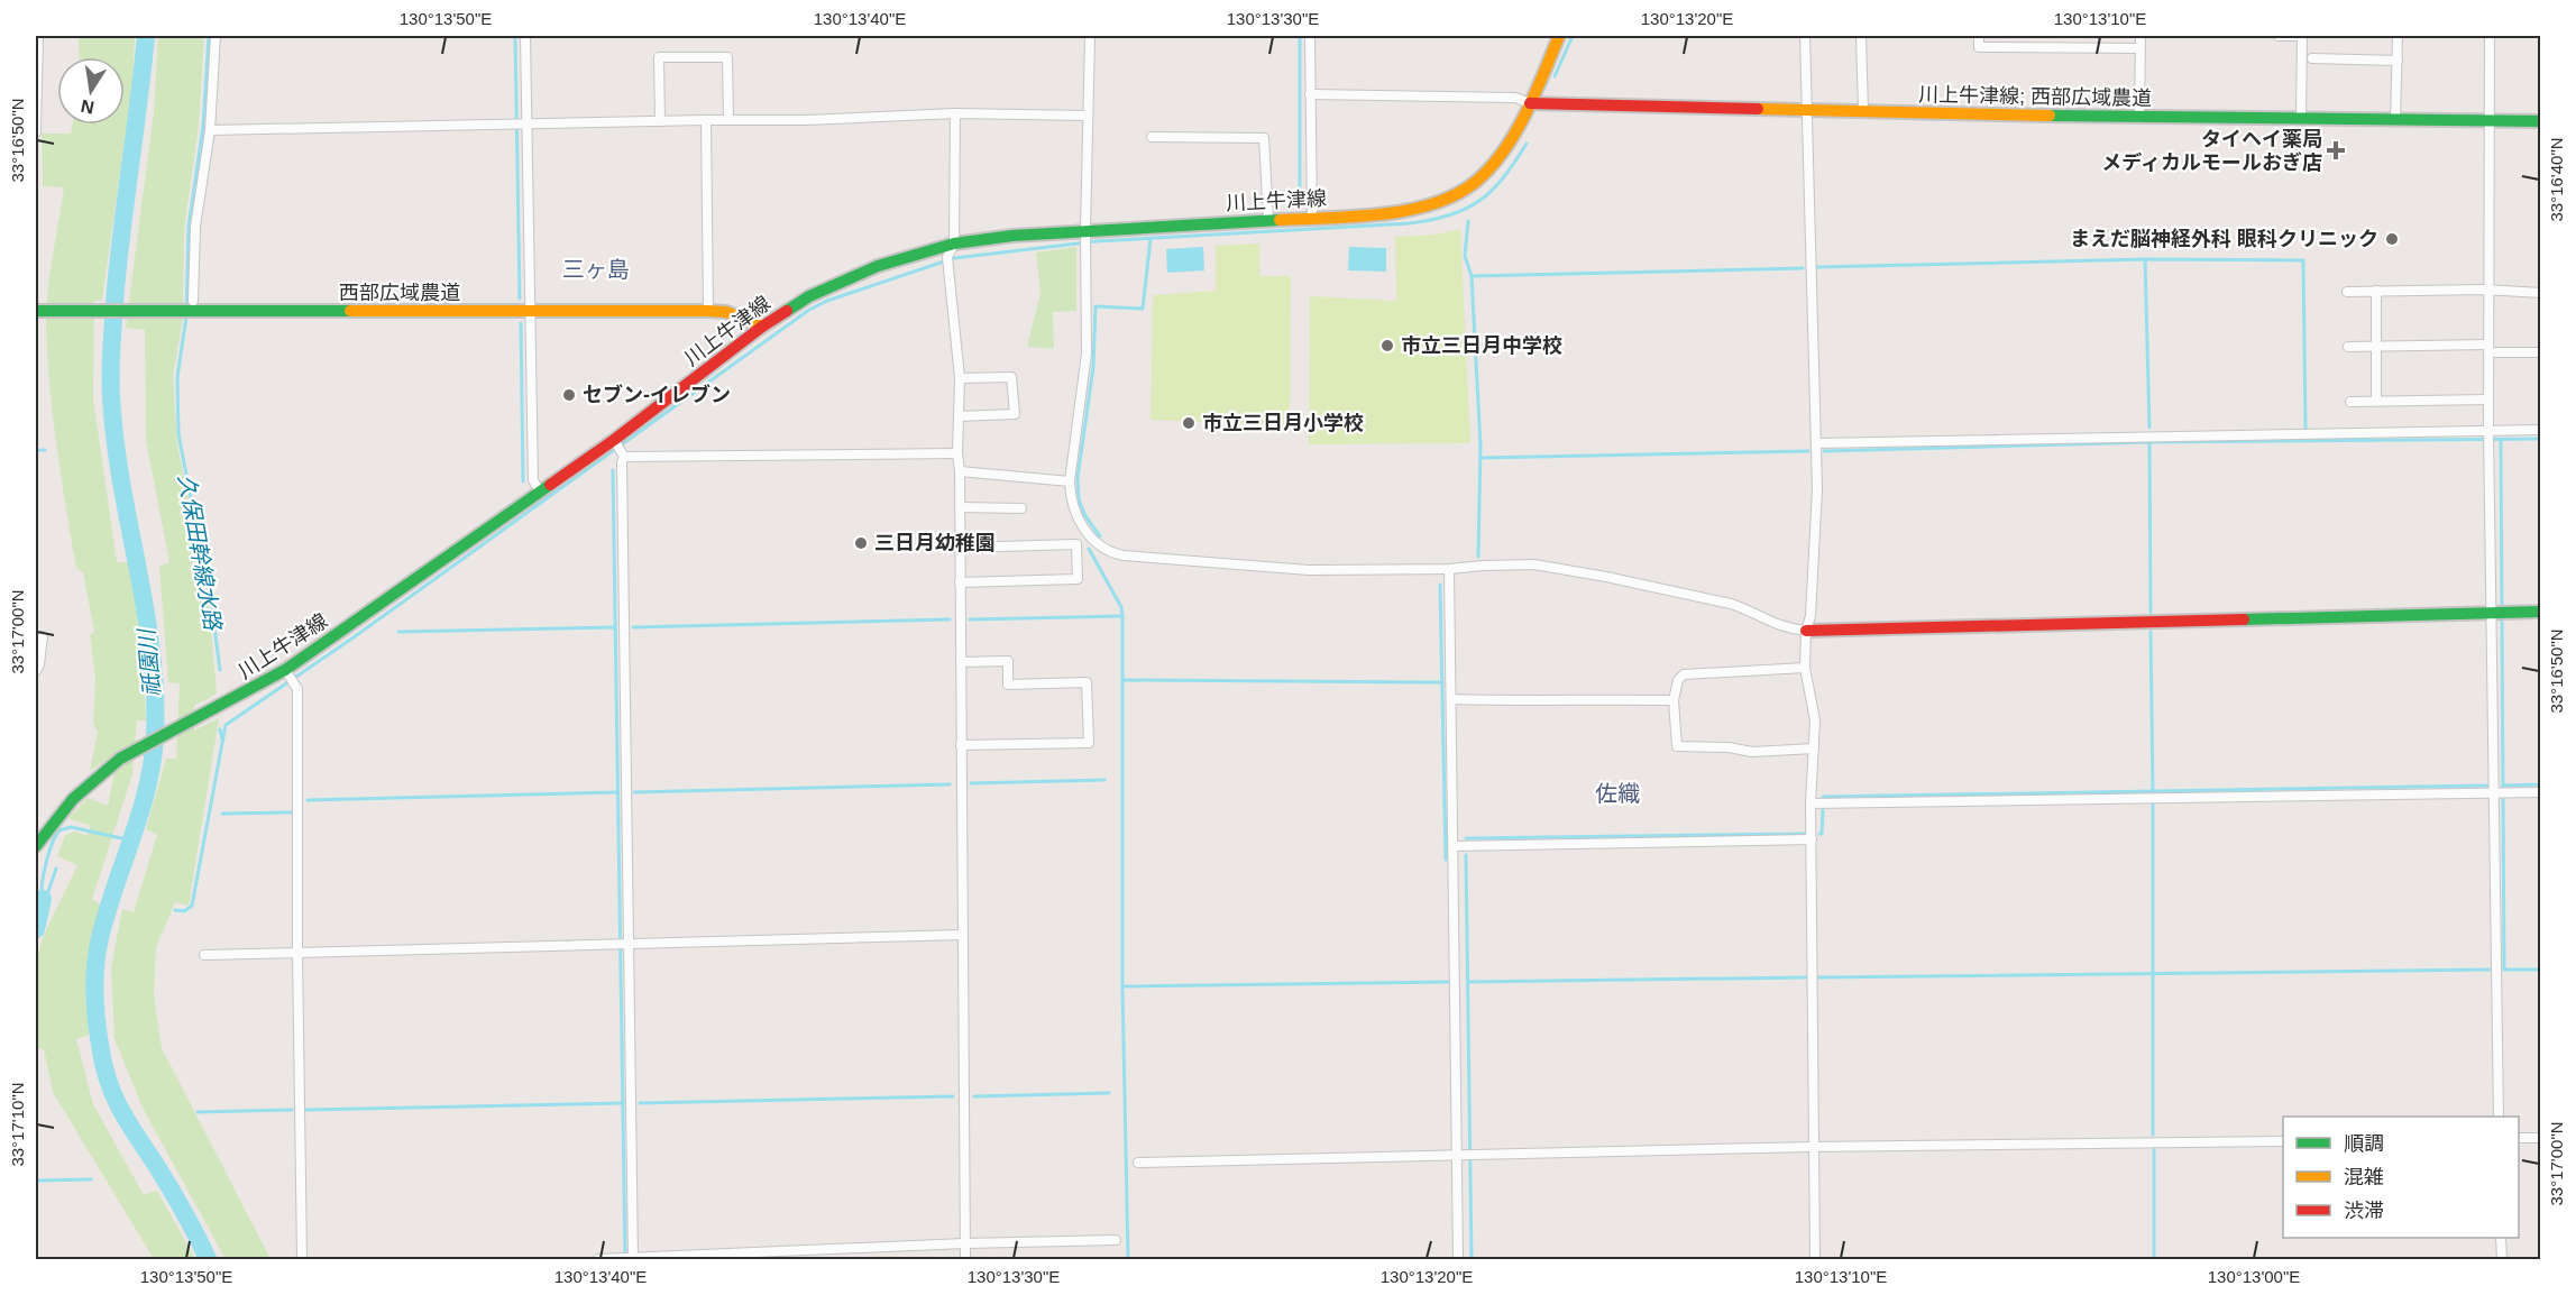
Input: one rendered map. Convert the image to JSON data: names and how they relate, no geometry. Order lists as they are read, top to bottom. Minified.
{"streets":{"main road":["川上牛津線; 西部広域農道","川上牛津線","西部広域農道"]},"crossings":[["川上牛津線; 西部広域農道","川上牛津線"],["川上牛津線","西部広域農道"]],"districts":["三ヶ島","佐織"],"water":["久保田幹線水路","祇園川"],"places":{"health":["タイヘイ薬局 メディカルモールおぎ店"],"other":["まえだ脳神経外科 眼科クリニック","市立三日月中学校","セブン-イレブン","市立三日月小学校","三日月幼稚園"]},"legend":["順調","混雑","渋滞"],"north":"bottom","coordinates":["130°13'50\"E","130°13'40\"E","130°13'30\"E","130°13'20\"E","130°13'10\"E","33°16'50\"N","33°16'40\"N","33°17'00\"N","33°17'10\"N","130°13'00\"E"]}
